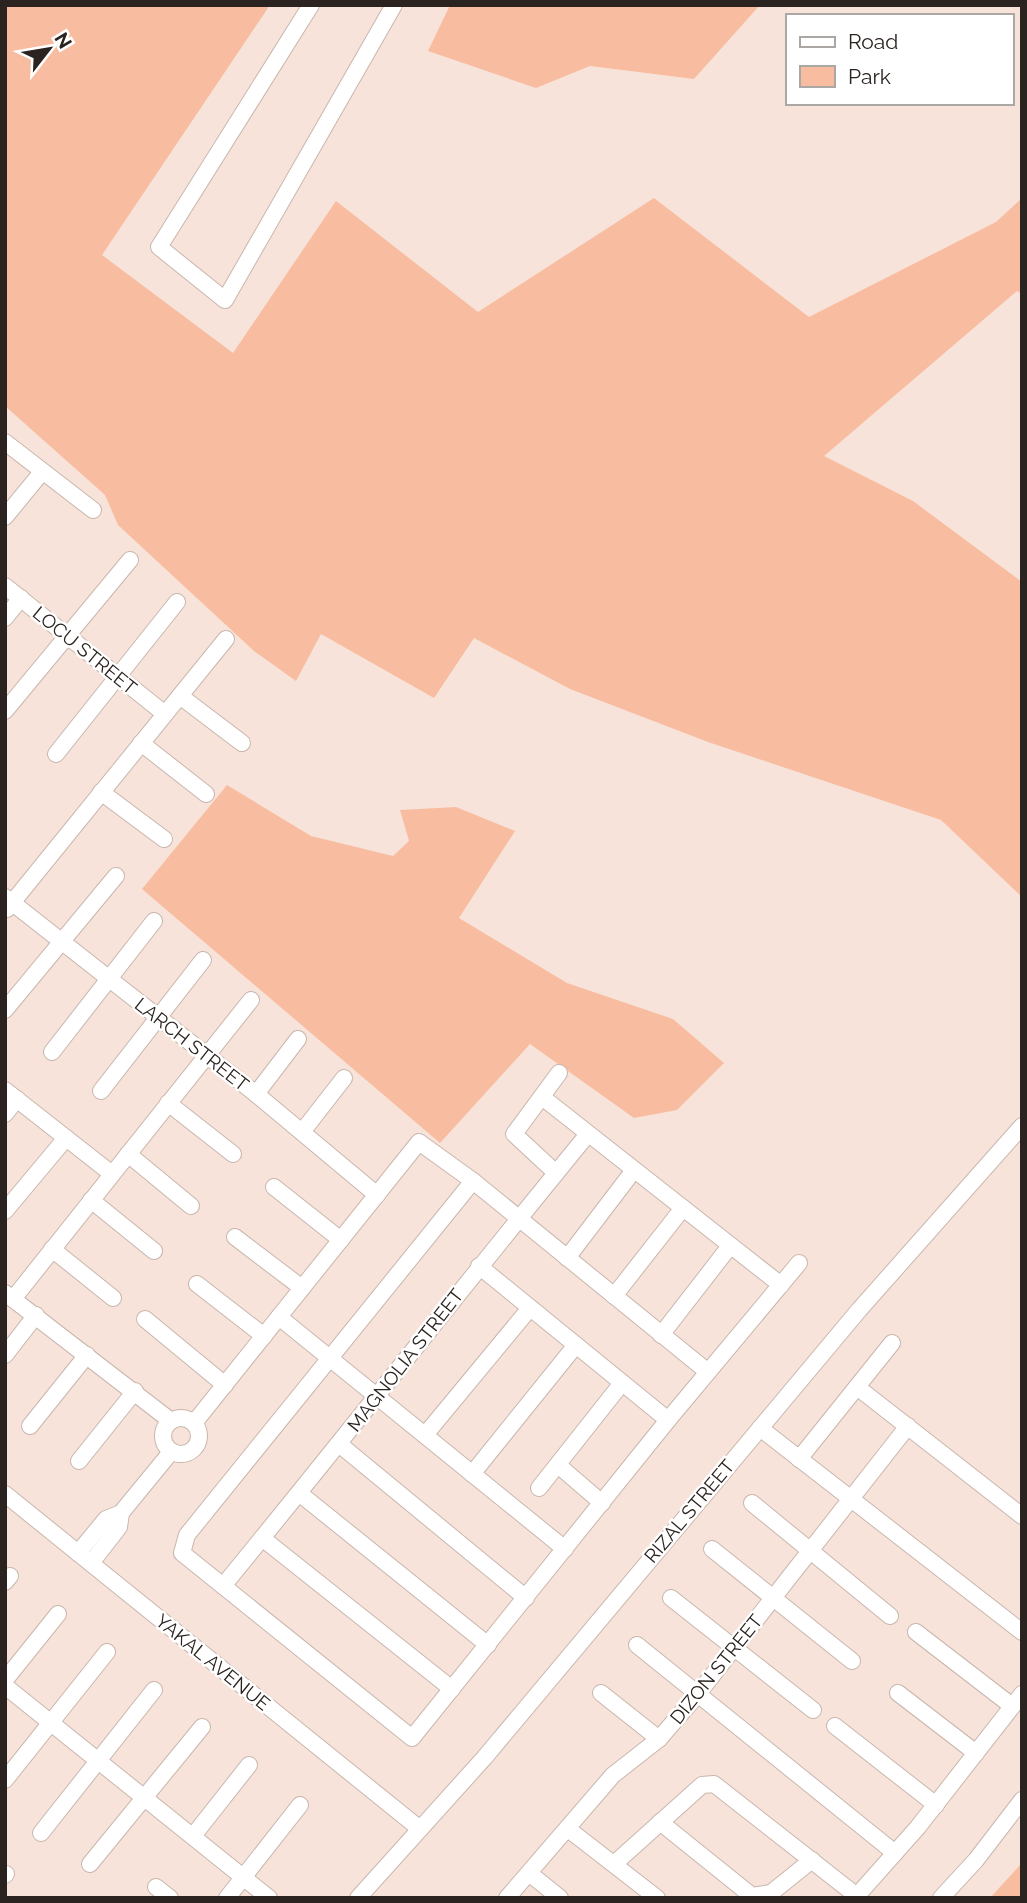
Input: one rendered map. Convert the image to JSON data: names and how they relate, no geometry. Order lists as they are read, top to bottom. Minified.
{"streets":{"street":["LOCU STREET","LARCH STREET","MAGNOLIA STREET","RIZAL STREET","YAKAL AVENUE","DIZON STREET"]},"crossings":[["RIZAL STREET","YAKAL AVENUE"]],"legend":["Road","Park"],"north":"top right"}
